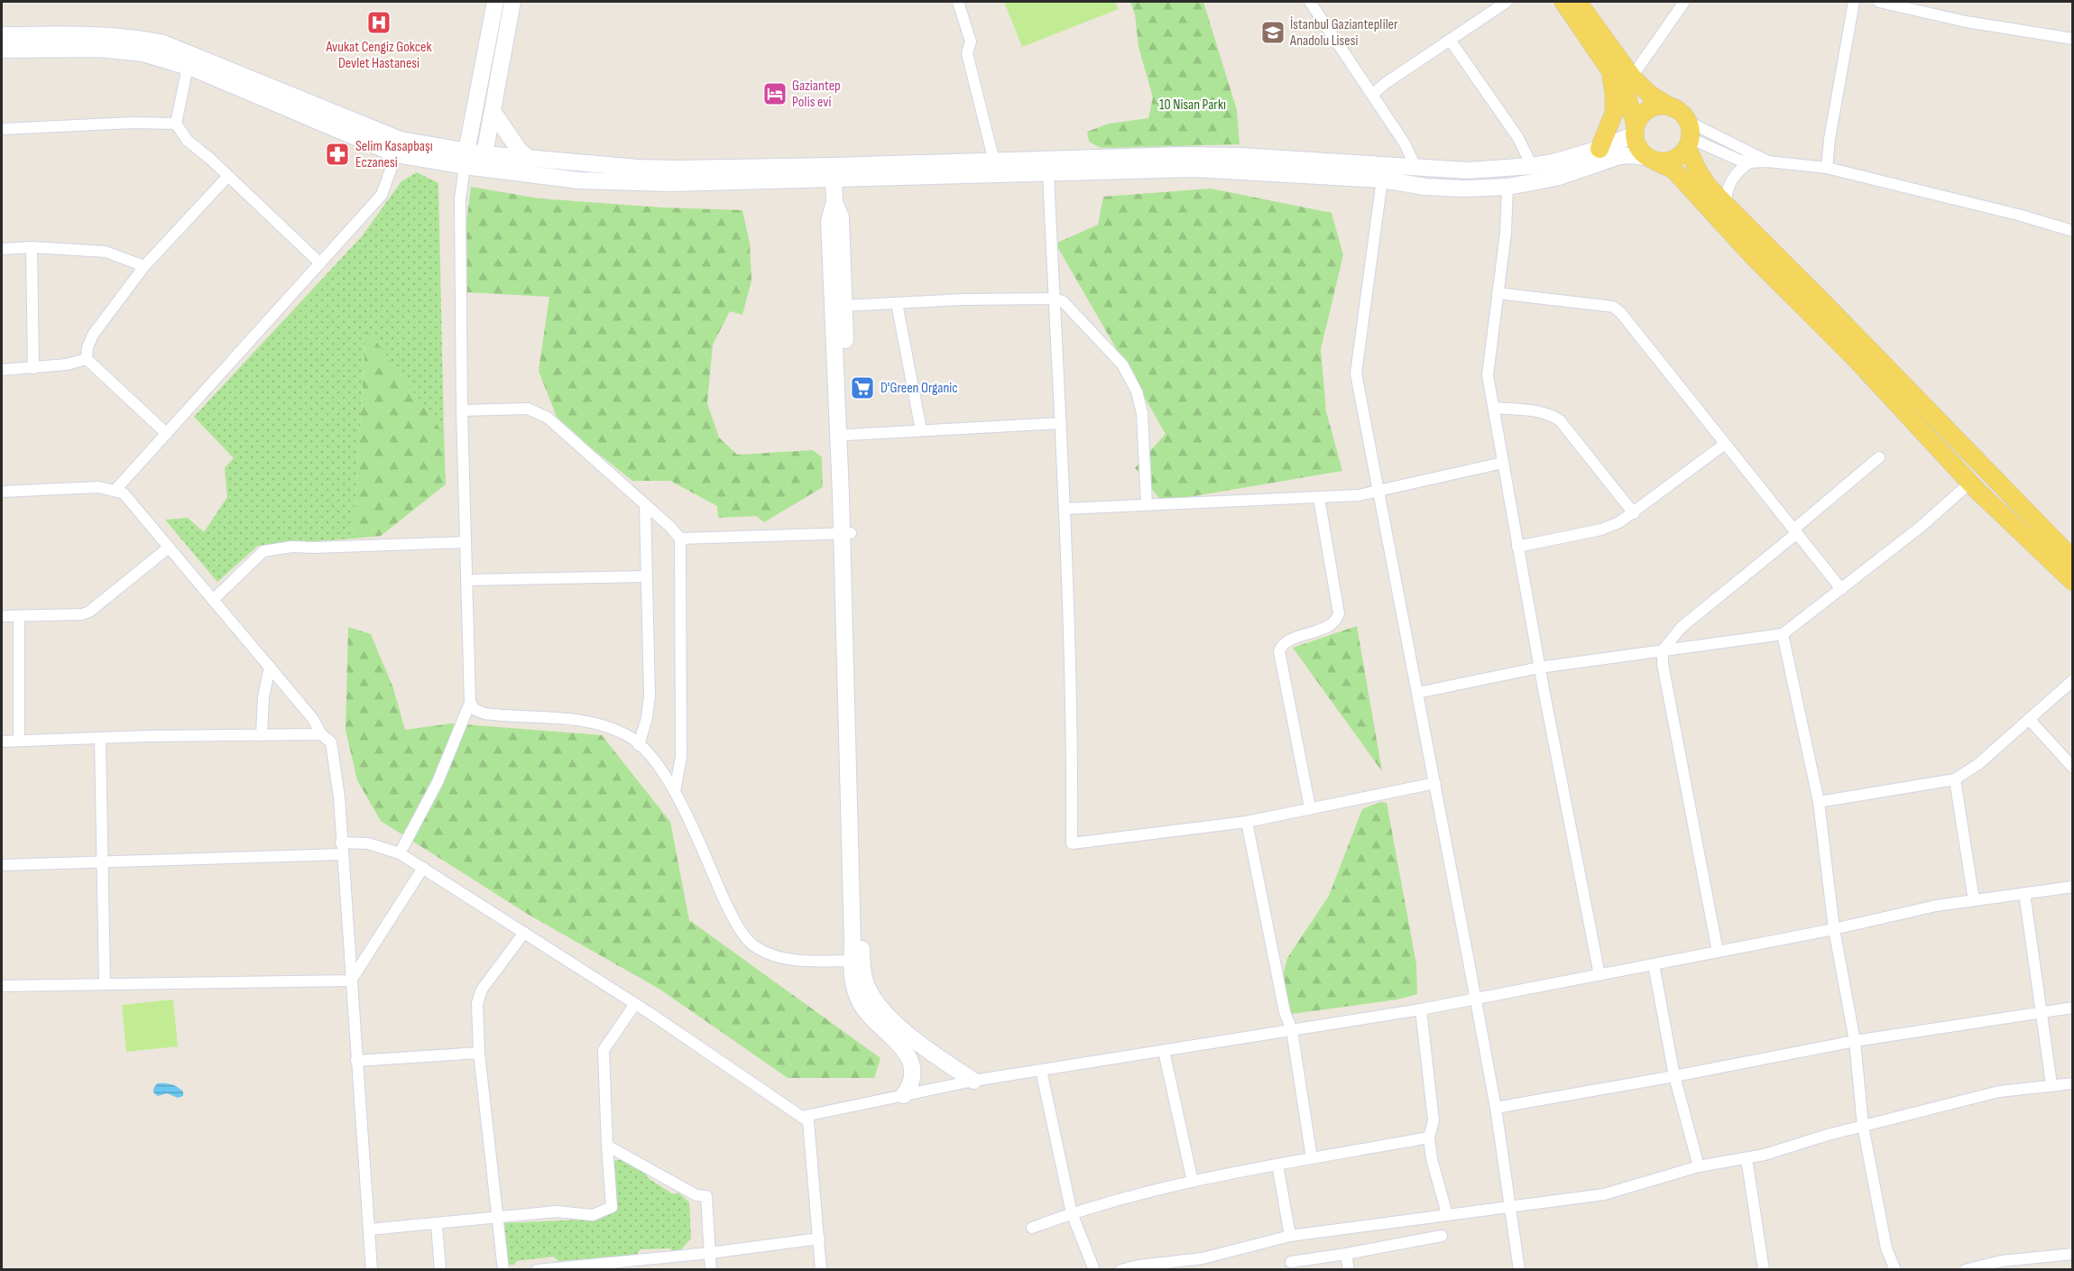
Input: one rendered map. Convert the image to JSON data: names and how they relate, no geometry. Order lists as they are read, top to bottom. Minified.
{"parks":["10 Nisan Parkı"],"places":{"hospital":["Avukat Cengiz Gokcek Devlet Hastanesi"],"school or university":["İstanbul Gaziantepliler Anadolu Lisesi"],"hotel":["Gaziantep Polis evi"],"pharmacy":["Selim Kasapbaşı Eczanesi"],"supermarket":["D'Green Organic"]}}
